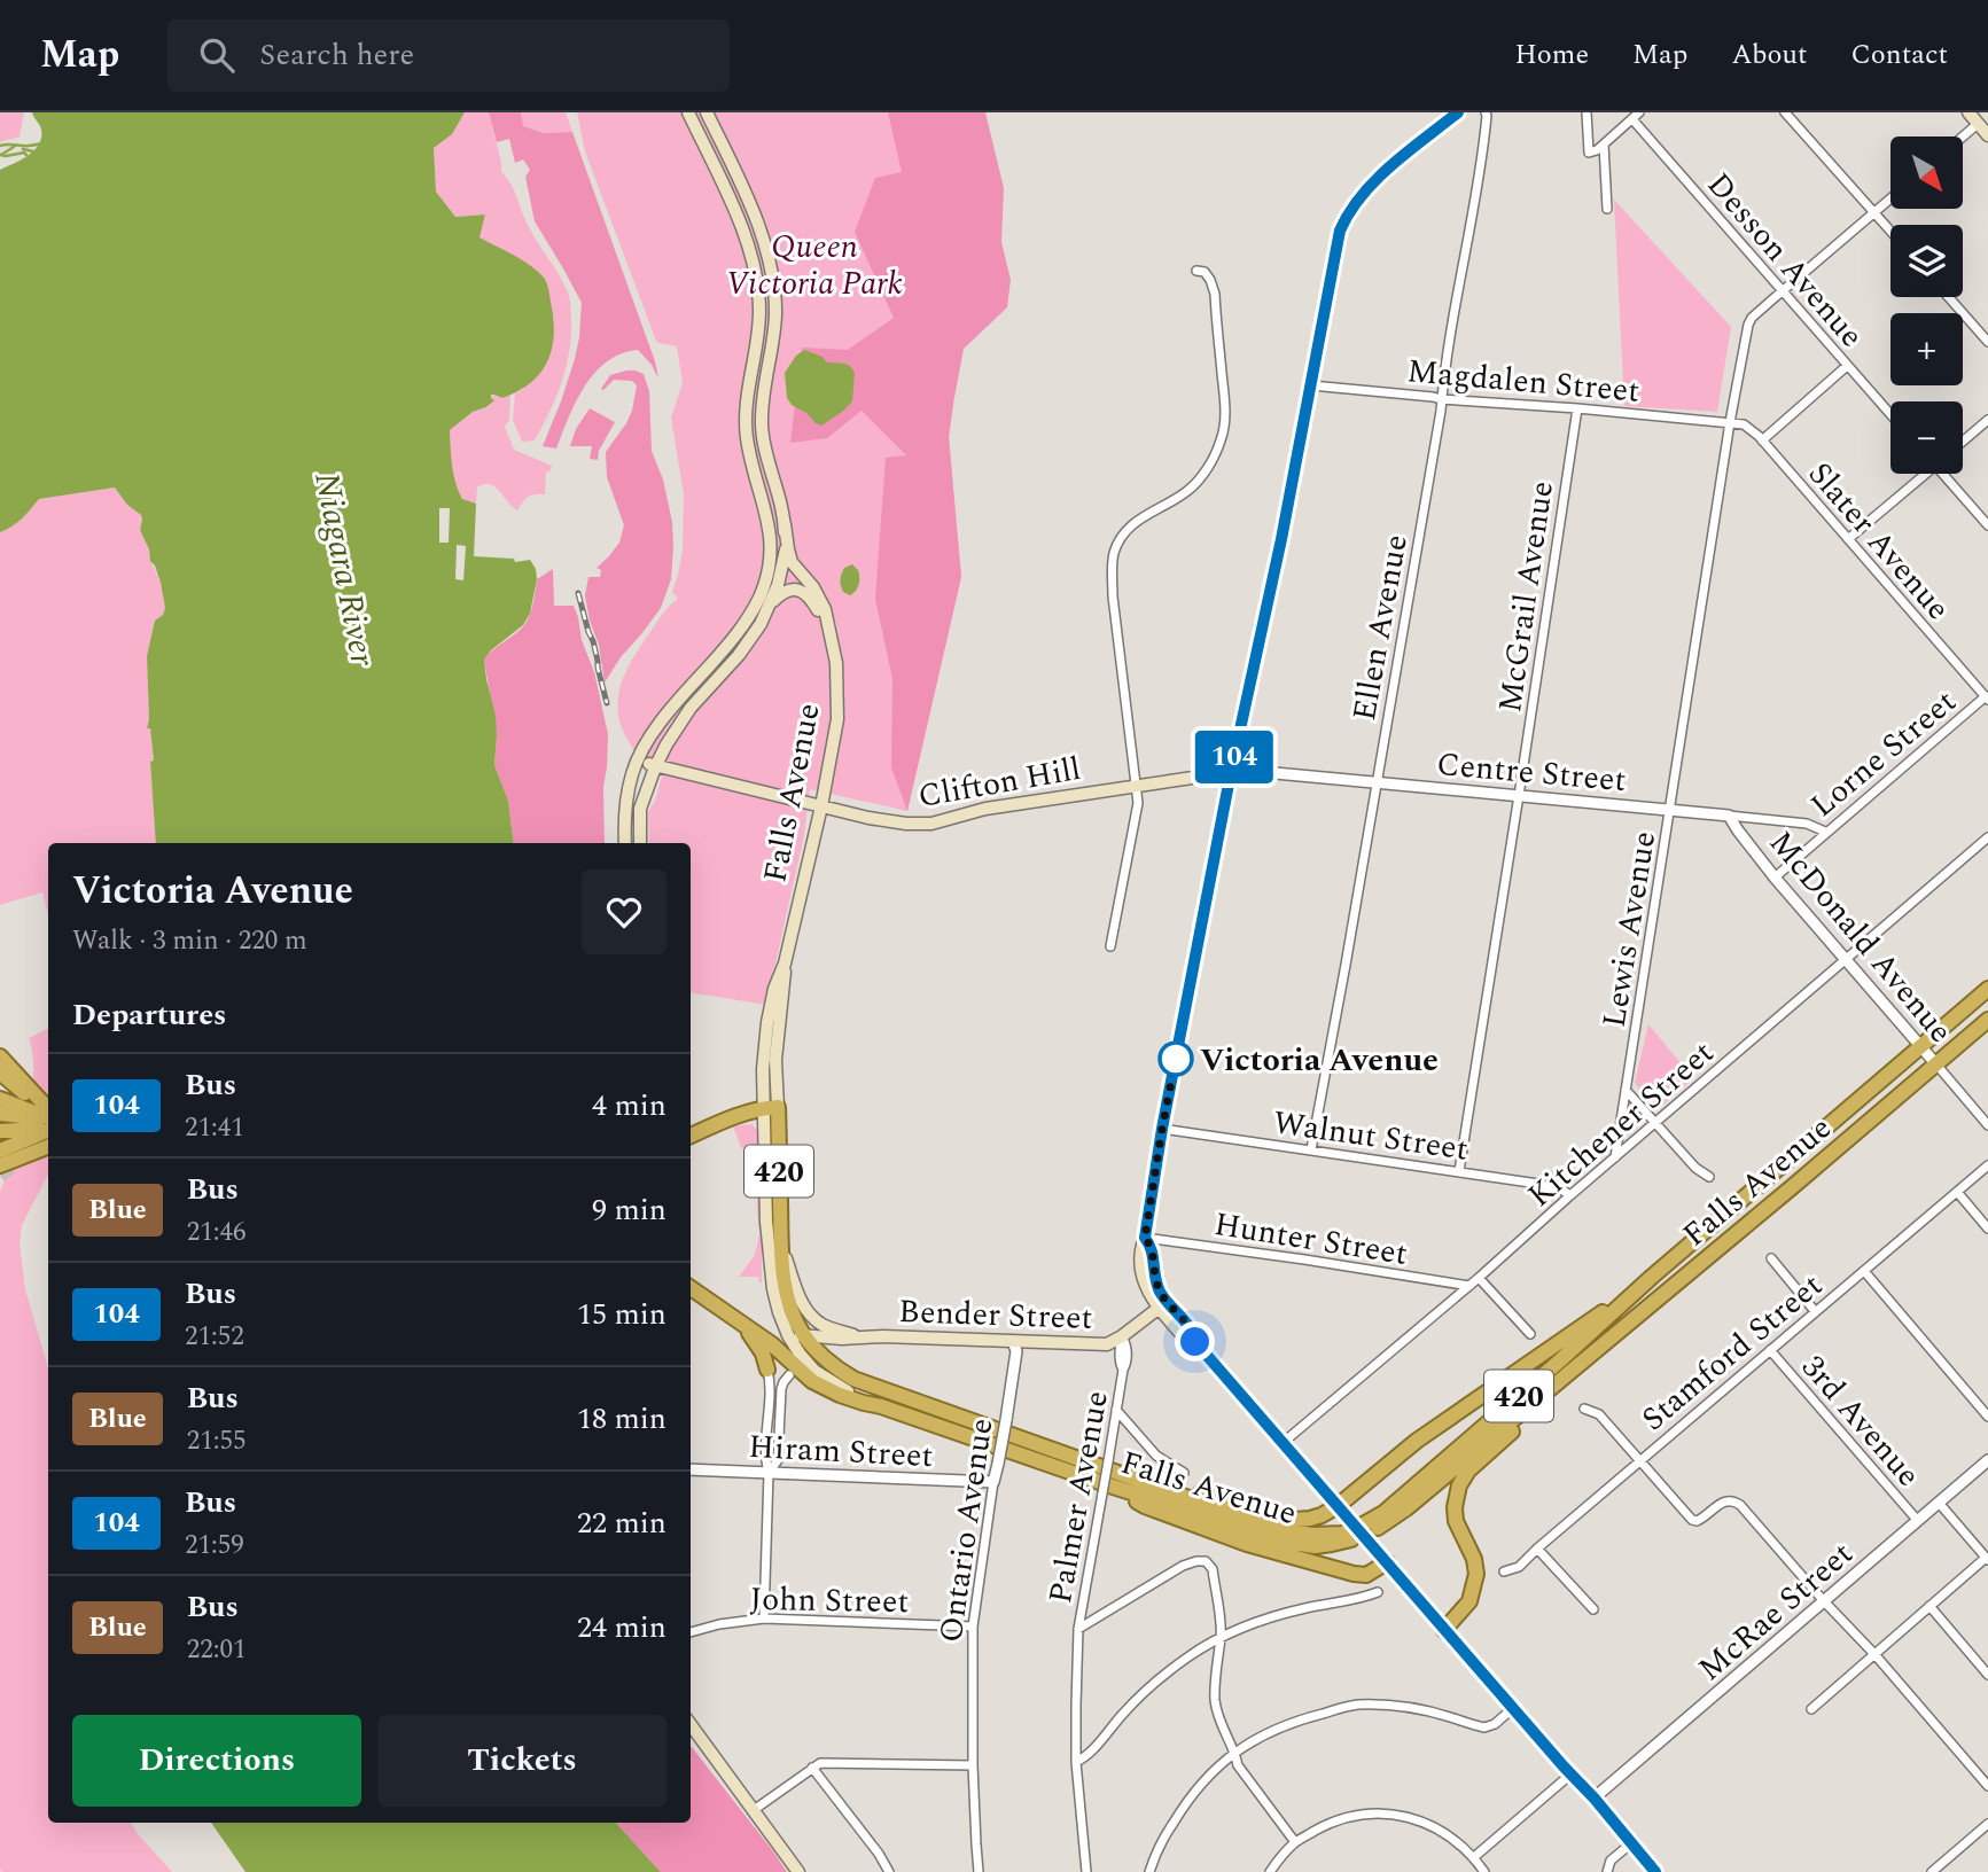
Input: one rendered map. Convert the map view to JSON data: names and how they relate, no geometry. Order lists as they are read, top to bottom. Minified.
{"streets":{"highway":["Falls Avenue","420"],"main road":["Clifton Hill","Bender Street"],"street":["Desson Avenue","Magdalen Street","Slater Avenue","McGrail Avenue","Ellen Avenue","Lorne Street","Centre Street","Lewis Avenue","McDonald Avenue","Kitchener Street","Walnut Street","Hunter Street","Stamford Street","3rd Avenue","Hiram Street","Palmer Avenue","Ontario Avenue","John Street","McRae Street"]},"crossings":[["Desson Avenue","Lewis Avenue"],["Magdalen Street","Slater Avenue"],["Magdalen Street","McGrail Avenue"],["Magdalen Street","Ellen Avenue"],["Magdalen Street","Lewis Avenue"],["Slater Avenue","Lorne Street"],["Slater Avenue","Lewis Avenue"],["McGrail Avenue","Centre Street"],["McGrail Avenue","Walnut Street"],["Ellen Avenue","Centre Street"],["Ellen Avenue","Walnut Street"],["Lorne Street","Centre Street"],["Lorne Street","McDonald Avenue"],["Centre Street","Clifton Hill"],["Centre Street","Lewis Avenue"],["Centre Street","McDonald Avenue"],["Clifton Hill","Falls Avenue"],["Falls Avenue","McDonald Avenue"],["Falls Avenue","Bender Street"],["Falls Avenue","Palmer Avenue"],["Lewis Avenue","Kitchener Street"],["McDonald Avenue","Kitchener Street"],["Kitchener Street","Walnut Street"],["Kitchener Street","Hunter Street"],["Bender Street","Palmer Avenue"],["Bender Street","Ontario Avenue"],["Stamford Street","3rd Avenue"],["3rd Avenue","McRae Street"],["Hiram Street","Ontario Avenue"],["Ontario Avenue","John Street"]],"water":["Niagara River"],"parks":["Queen Victoria Park"],"places":["Victoria Avenue"],"lines":["bus line 104"],"north":"bottom right","page":{"header":"Map","search":"Search here","nav":["Home","Map","About","Contact"],"on_map":"104","map_buttons":["+","−"],"heading":[["Victoria Avenue","Walk · 3 min · 220 m"],"Departures"],"list":[{"mark":"104","name":"Bus","note":"21:41","value":"4 min"},{"mark":"Blue","name":"Bus","note":"21:46","value":"9 min"},{"mark":"104","name":"Bus","note":"21:52","value":"15 min"},{"mark":"Blue","name":"Bus","note":"21:55","value":"18 min"},{"mark":"104","name":"Bus","note":"21:59","value":"22 min"},{"mark":"Blue","name":"Bus","note":"22:01","value":"24 min"}],"buttons":["Directions","Tickets"]}}
